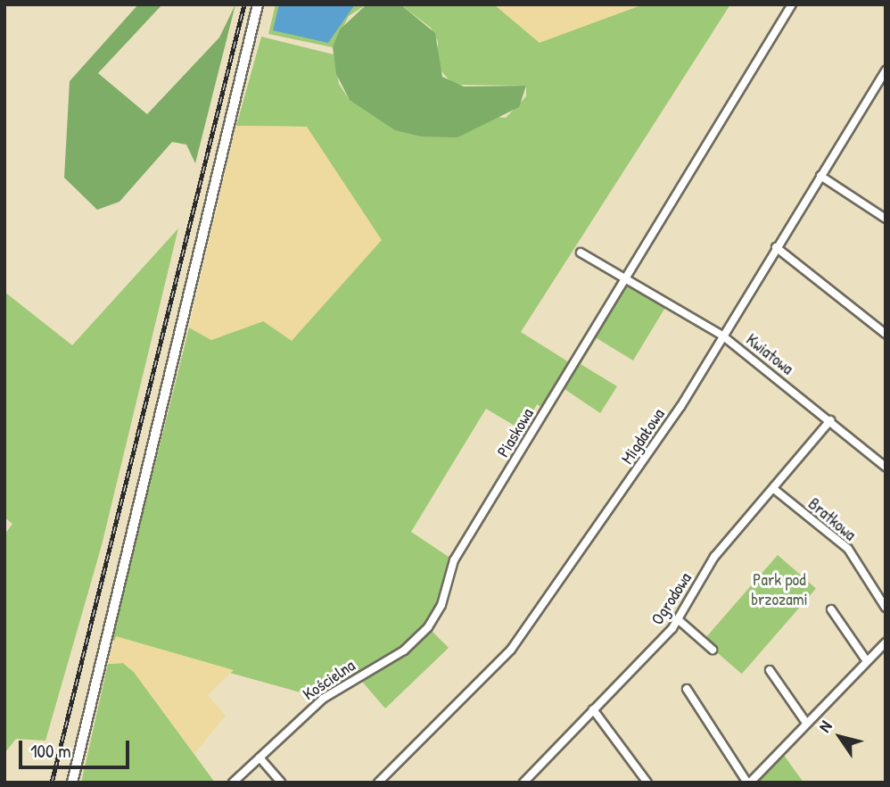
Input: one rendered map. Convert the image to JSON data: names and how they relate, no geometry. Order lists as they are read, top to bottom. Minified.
{"streets":{"street":["Kwiatowa","Piaskowa","Migdałowa","Bratkowa","Ogrodowa","Kościelna"]},"crossings":[["Kwiatowa","Piaskowa"],["Kwiatowa","Migdałowa"],["Kwiatowa","Ogrodowa"],["Piaskowa","Kościelna"],["Bratkowa","Ogrodowa"]],"parks":["Park pod brzozami"],"scale_bar":"100 m","north":"top left"}
